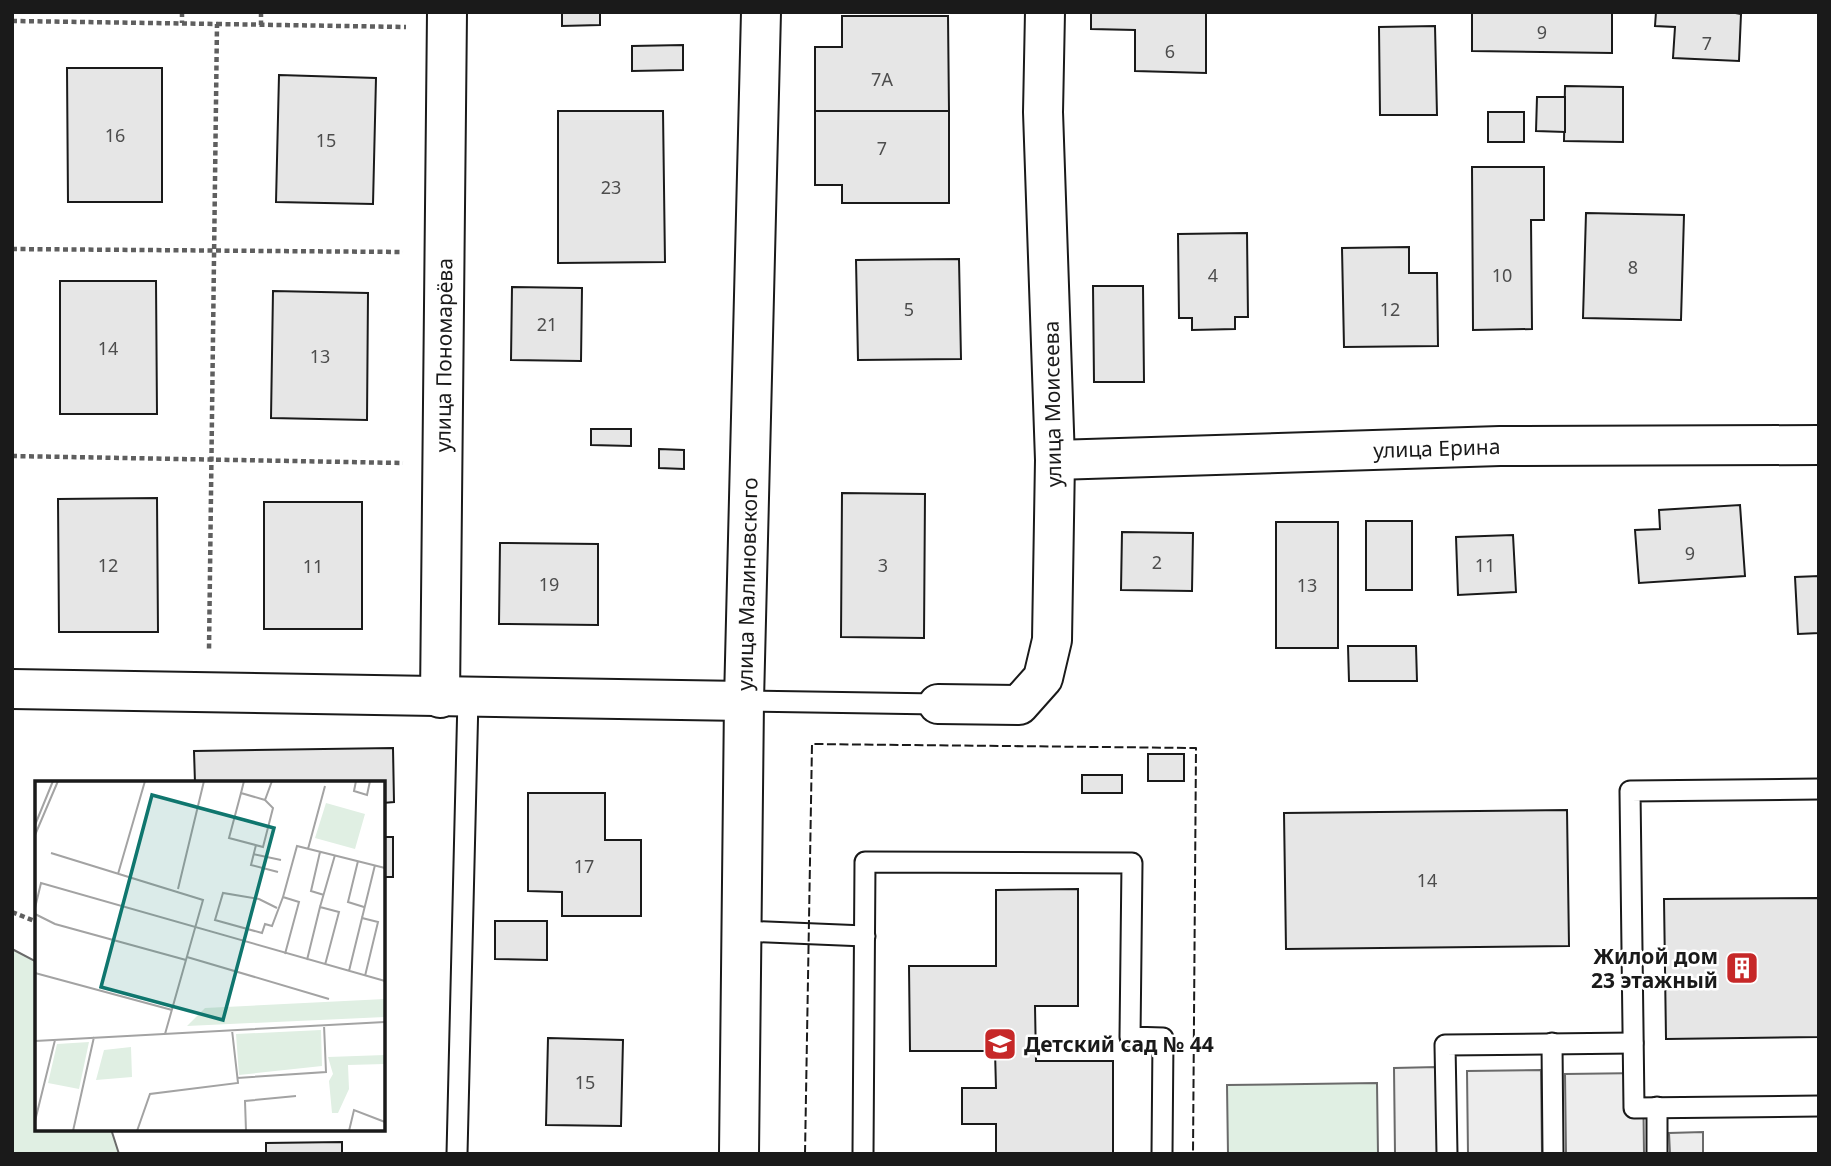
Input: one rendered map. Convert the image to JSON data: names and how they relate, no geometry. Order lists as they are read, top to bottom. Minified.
{"streets":{"street":["улица Пономарёва","улица Моисеева","улица Ерина","улица Малиновского"]},"crossings":[["улица Моисеева","улица Ерина"]],"places":{"building":["Жилой дом 23 этажный"],"school or university":["Детский сад № 44"]},"house_numbers":["9","7","6","7А","16","15","7","23","8","4","10","5","12","21","14","13","9","2","12","3","11","11","19","13","17","14","15"]}
